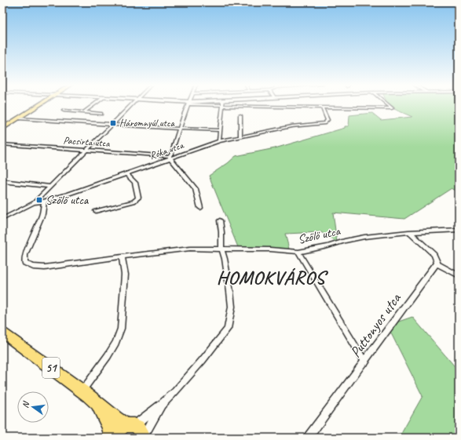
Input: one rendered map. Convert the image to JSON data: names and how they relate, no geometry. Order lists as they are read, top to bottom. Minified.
{"streets":{"main road":["51"],"street":["Pacsirta utca","Róka utca","Szőlő utca","Puttonyos utca"]},"crossings":[["Pacsirta utca","Róka utca"],["Róka utca","Szőlő utca"]],"districts":["HOMOKVÁROS"],"places":{"transit":["Háromnyúl utca","Szőlő utca"]},"north":"left"}
